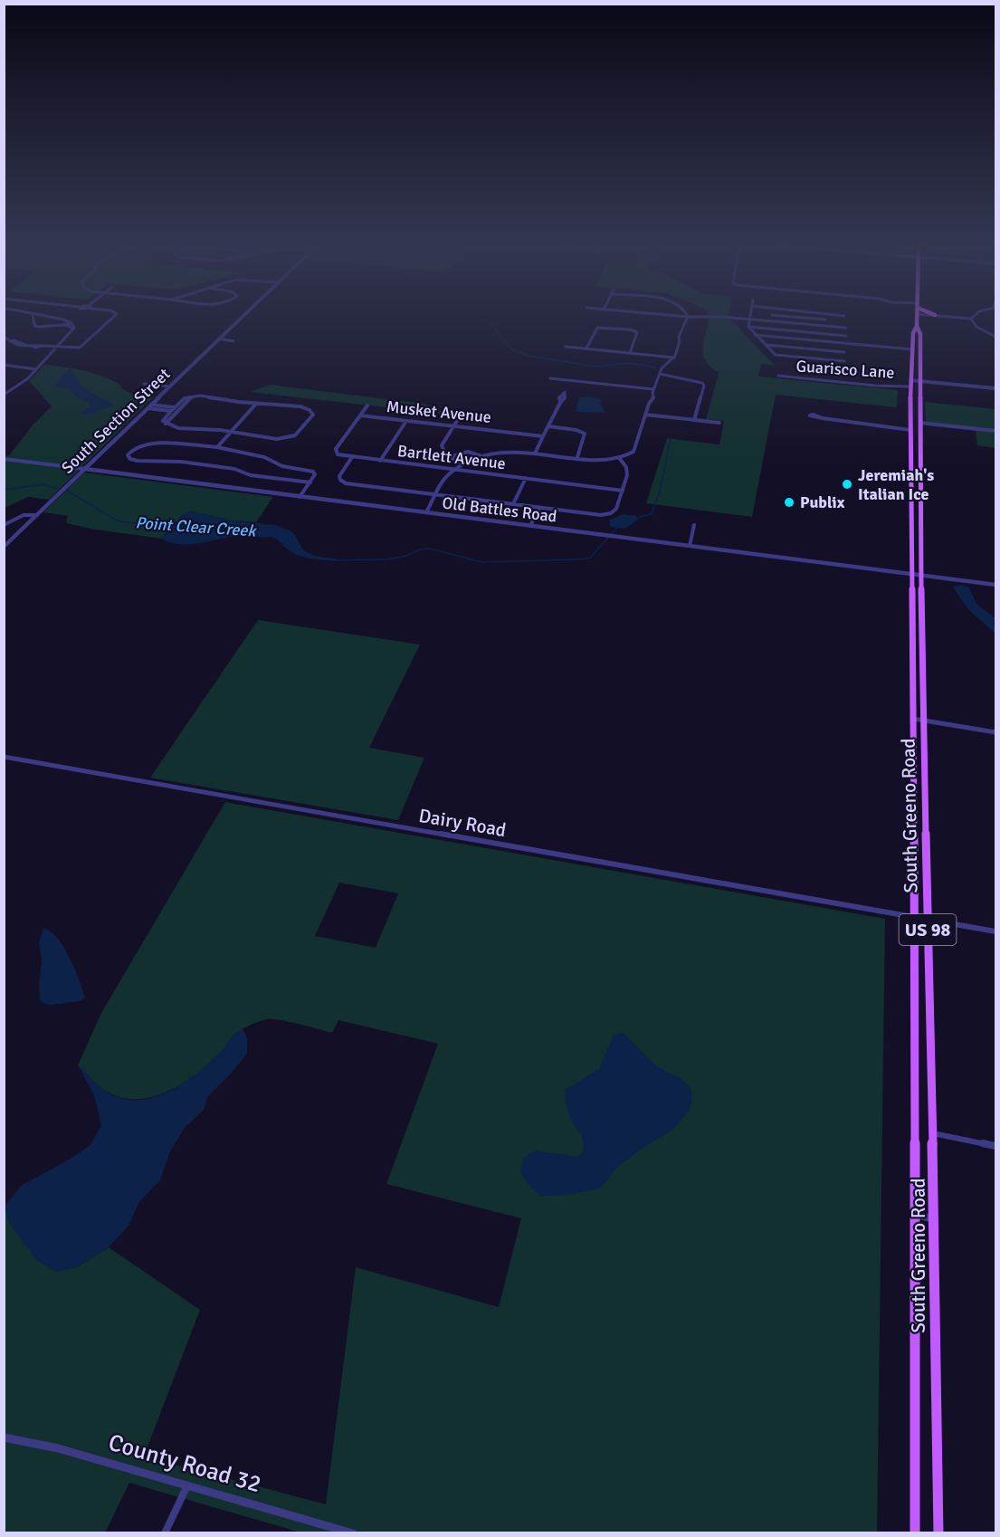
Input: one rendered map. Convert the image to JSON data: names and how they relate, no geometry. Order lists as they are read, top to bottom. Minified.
{"streets":{"main road":["South Greeno Road","US 98"],"street":["Guarisco Lane","Musket Avenue","South Section Street","Bartlett Avenue","Old Battles Road","Dairy Road","County Road 32"]},"crossings":[["Guarisco Lane","South Greeno Road"],["South Section Street","Old Battles Road"],["Old Battles Road","South Greeno Road"],["South Greeno Road","Dairy Road"]],"water":["Point Clear Creek"],"places":["Jeremiah's Italian Ice","Publix"]}
